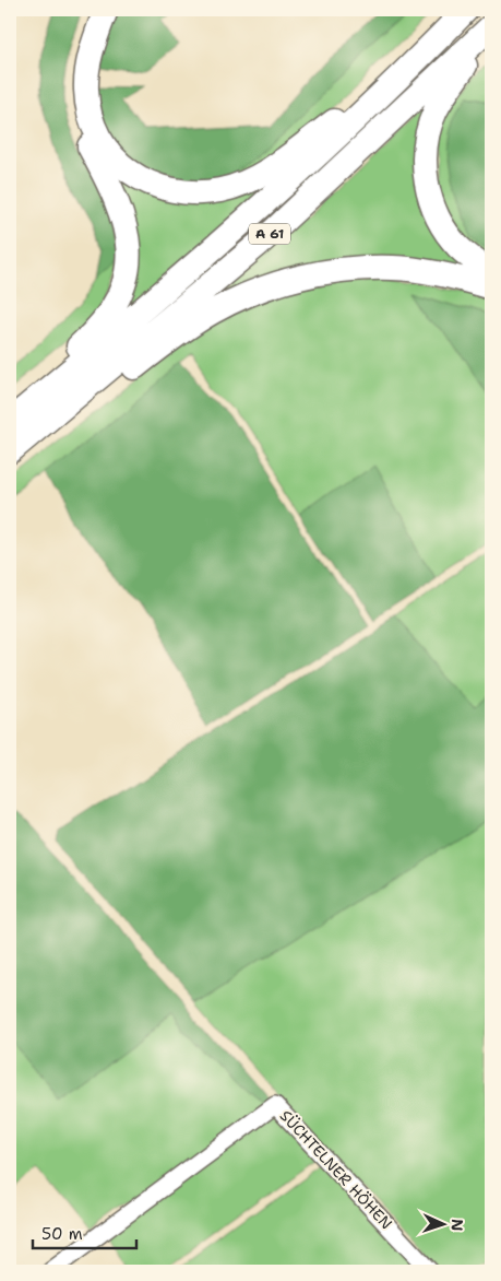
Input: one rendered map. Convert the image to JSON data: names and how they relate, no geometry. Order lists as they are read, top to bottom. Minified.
{"streets":{"highway":["A 61"],"street":["SÜCHTELNER HÖHEN"]},"scale_bar":"50 m","north":"right"}
